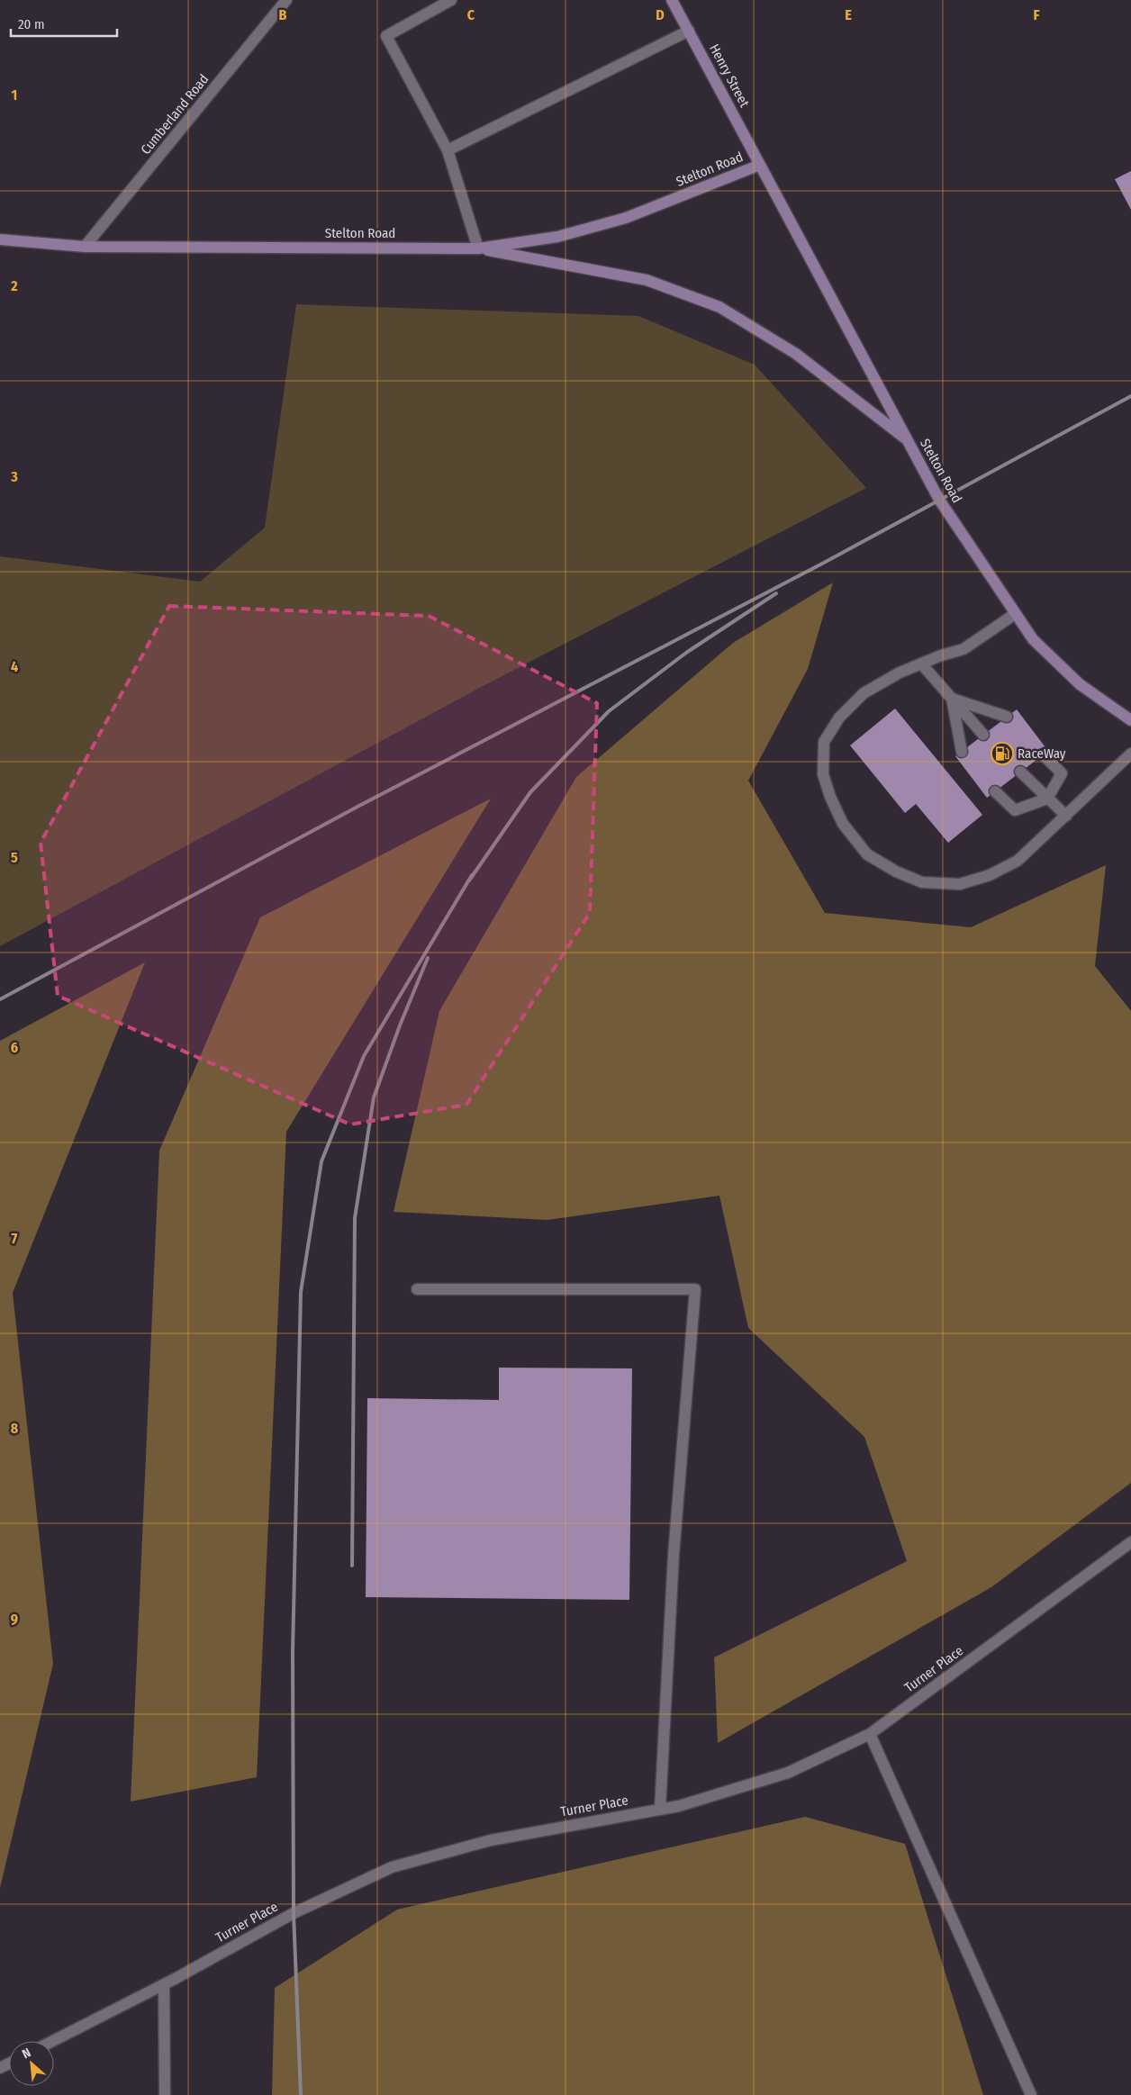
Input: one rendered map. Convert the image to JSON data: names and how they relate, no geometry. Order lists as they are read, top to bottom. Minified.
{"streets":{"main road":["Henry Street","Stelton Road"],"street":["Cumberland Road","Turner Place"]},"crossings":[["Henry Street","Stelton Road"],["Cumberland Road","Stelton Road"]],"places":{"fuel station":["RaceWay"]},"scale_bar":"20 m","north":"top left","grid":{"columns":["B","C","D","E","F"],"rows":["1","2","3","4","5","6","7","8","9"]}}
